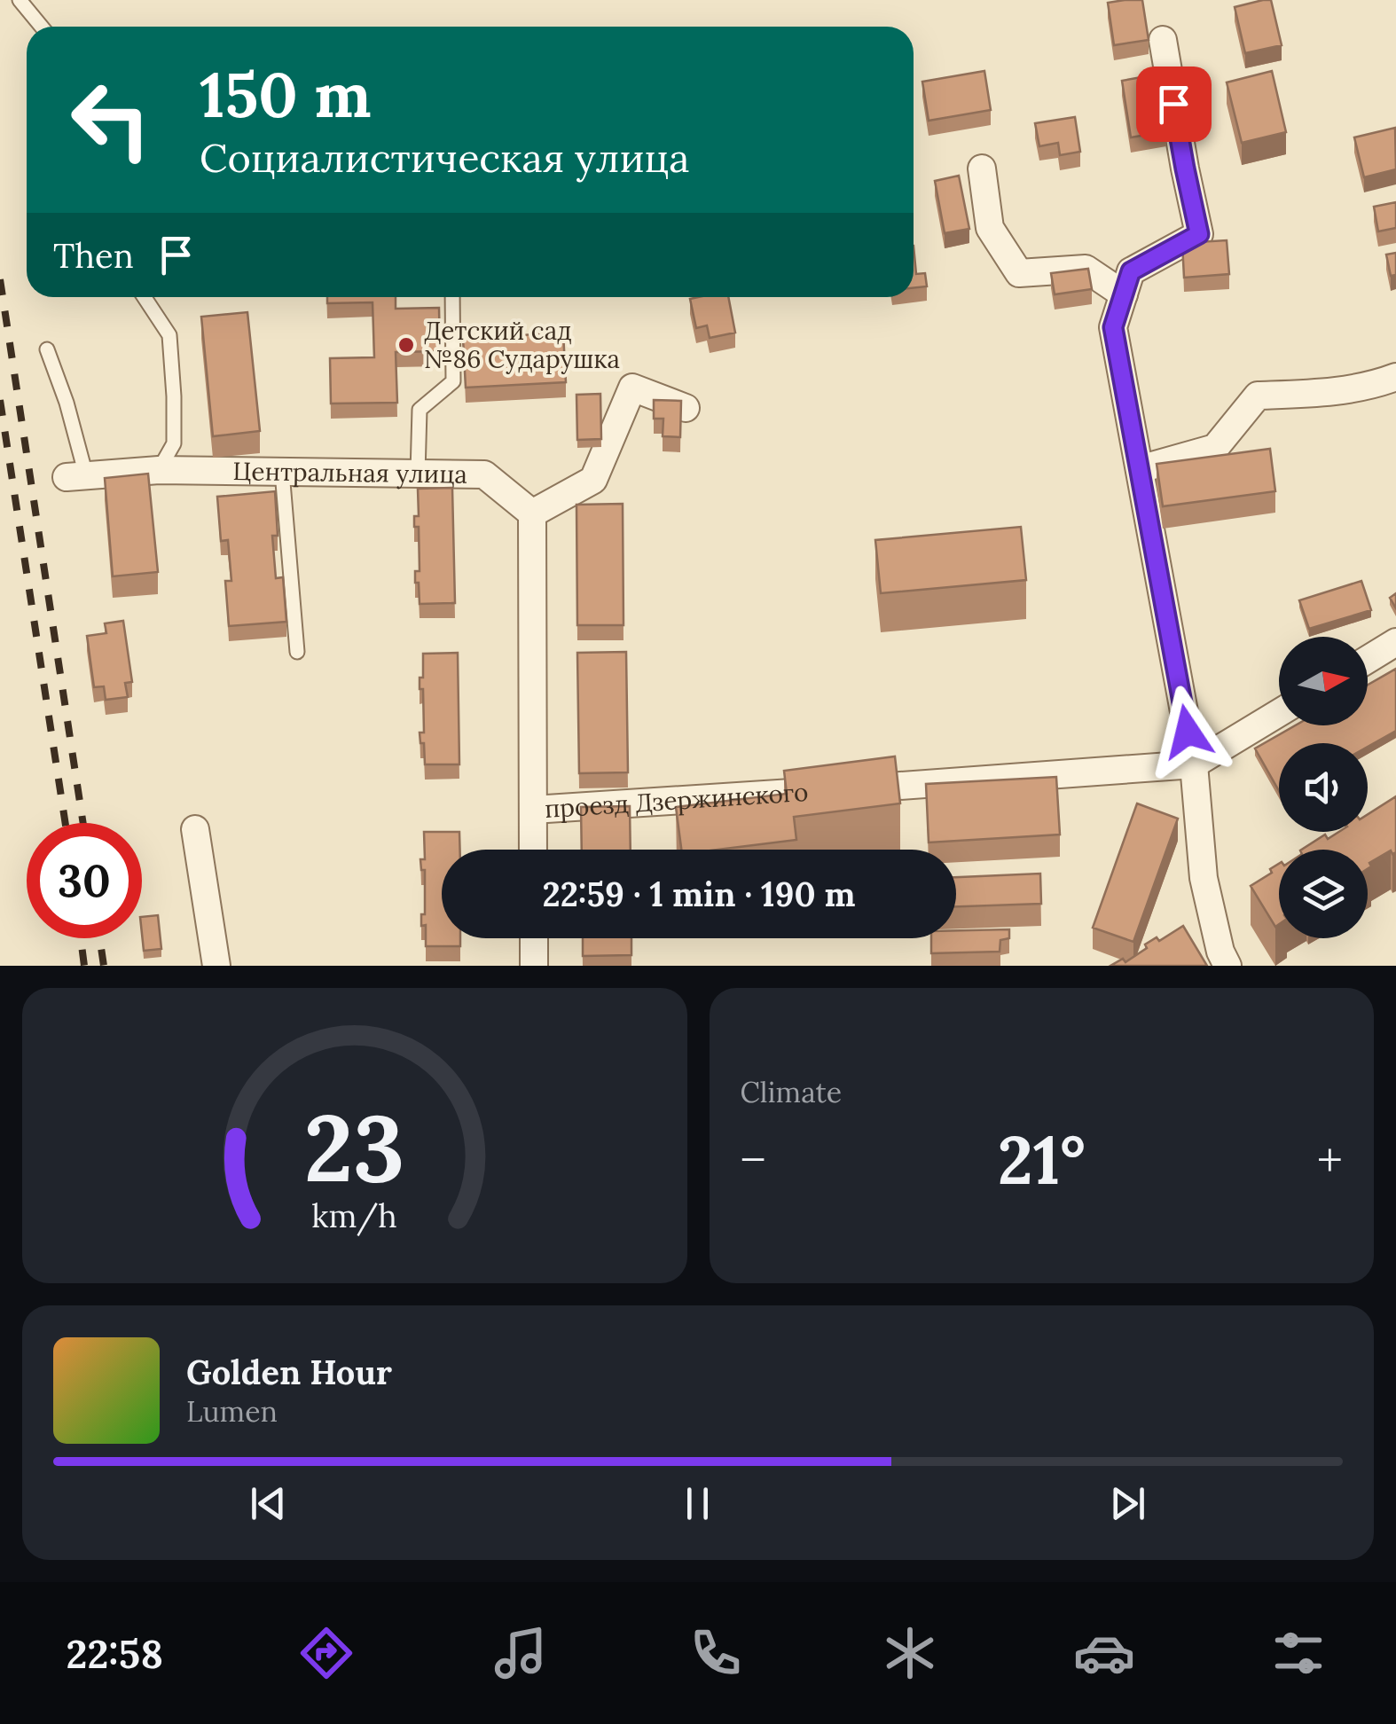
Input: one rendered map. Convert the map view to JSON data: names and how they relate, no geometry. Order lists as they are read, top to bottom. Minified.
{"streets":{"street":["Центральная улица","проезд Дзержинского"]},"places":["Детский сад №86 Сударушка"],"north":"right","page":{"turn":["150 m","Социалистическая улица"],"then":"Then","limit":"30","trip":"22:59 · 1 min · 190 m","tile":"Climate","heat":["−","21°","+"],"song":["Golden Hour","Lumen"],"tabs":"22:58","gauge":["23","km/h"]}}
